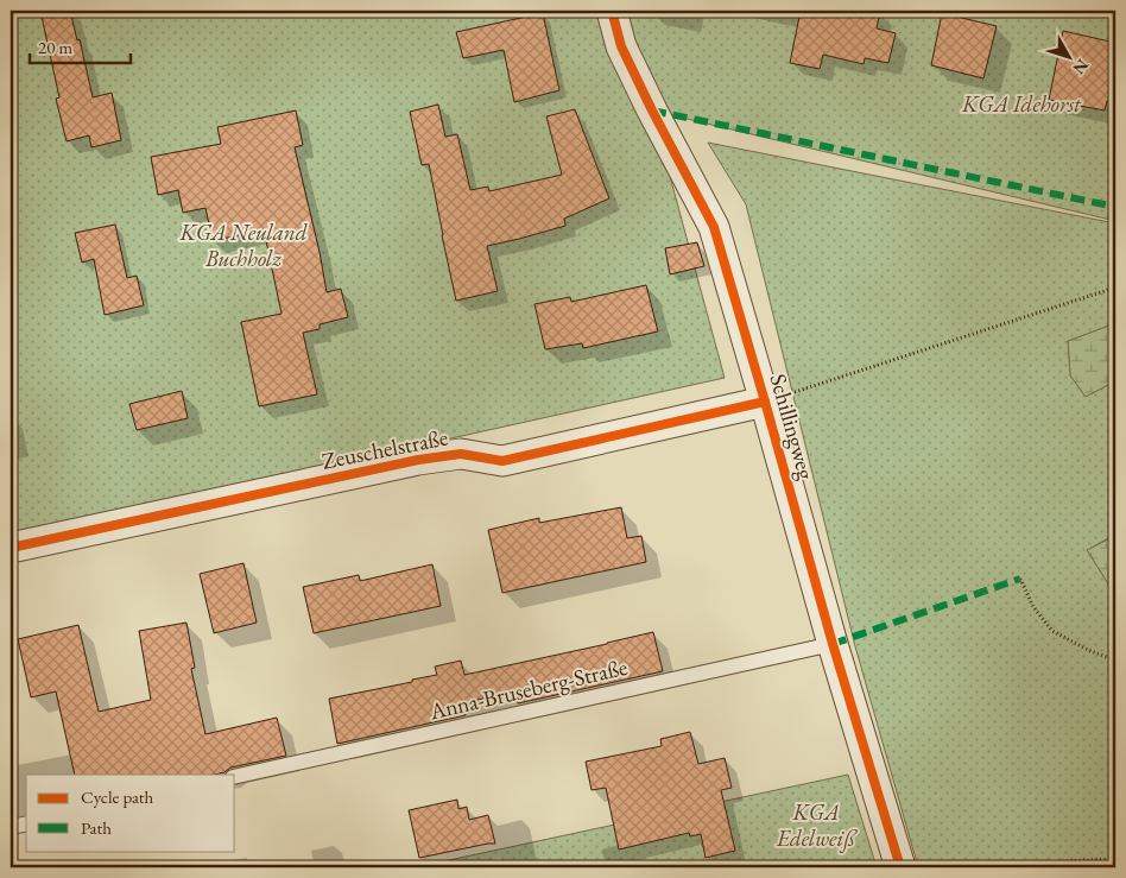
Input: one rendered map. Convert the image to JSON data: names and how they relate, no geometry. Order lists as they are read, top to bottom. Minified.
{"streets":{"street":["Schillingweg","Zeuschelstraße"],"lane":["Anna-Bruseberg-Straße"]},"crossings":[["Schillingweg","Zeuschelstraße"],["Schillingweg","Anna-Bruseberg-Straße"]],"parks":["KGA Idehorst","KGA Neuland Buchholz","KGA Edelweiß"],"legend":["Cycle path","Path"],"scale_bar":"20 m","north":"bottom right"}
